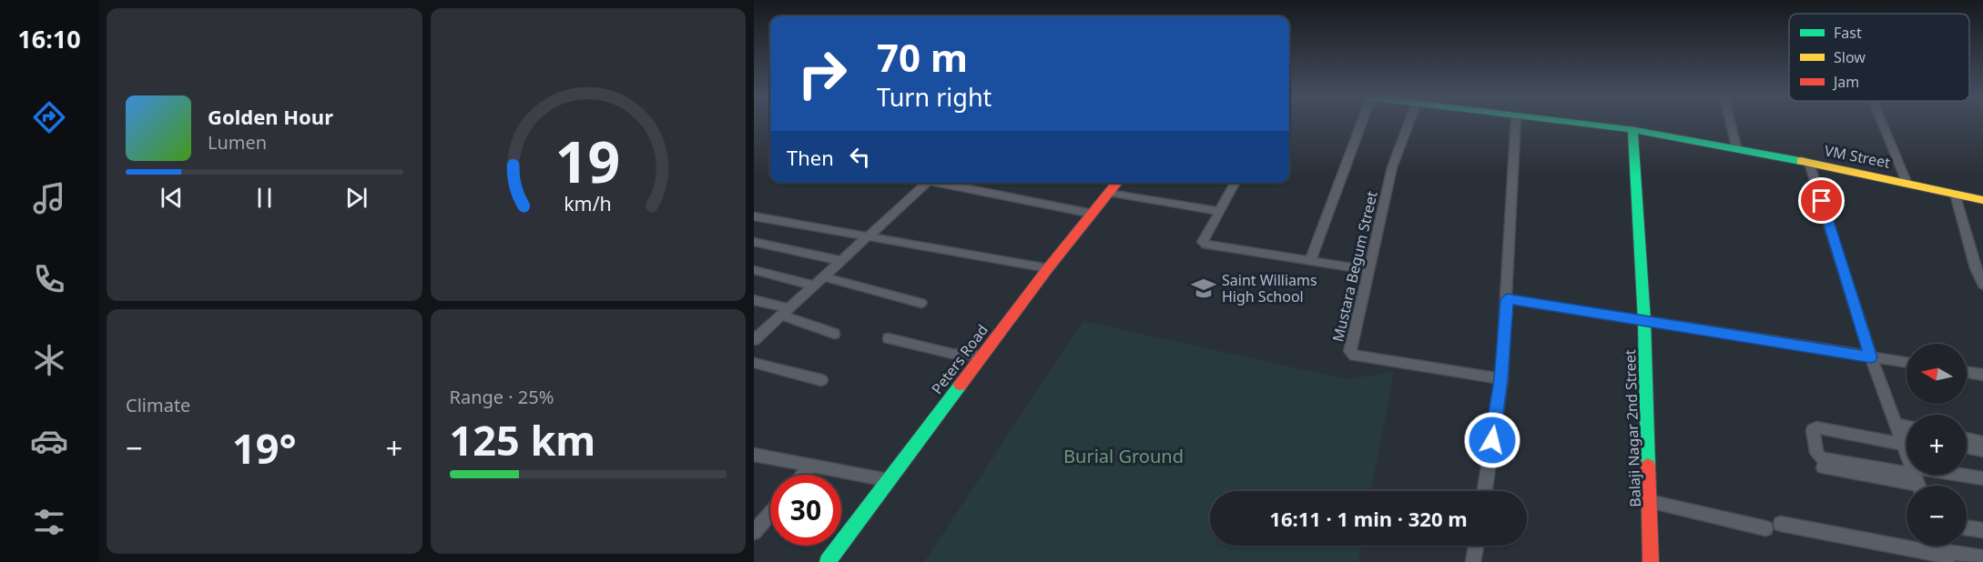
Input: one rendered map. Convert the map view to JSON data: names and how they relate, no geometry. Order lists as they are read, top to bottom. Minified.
{"streets":{"street":["VM Street","Mustara Begum Street","Peters Road","Balaji Nagar 2nd Street"]},"crossings":[["VM Street","Balaji Nagar 2nd Street"]],"parks":["Burial Ground"],"places":{"school or university":["Saint Williams High School"]},"legend":["Fast","Slow","Jam"],"north":"left","page":{"tabs":"16:10","turn":["70 m","Turn right"],"song":["Golden Hour","Lumen"],"then":"Then","tile":["Climate",["Range · 25%","125 km"]],"map_buttons":["+","−"],"heat":["−","19°","+"],"limit":"30","trip":"16:11 · 1 min · 320 m","gauge":["19","km/h"]}}
